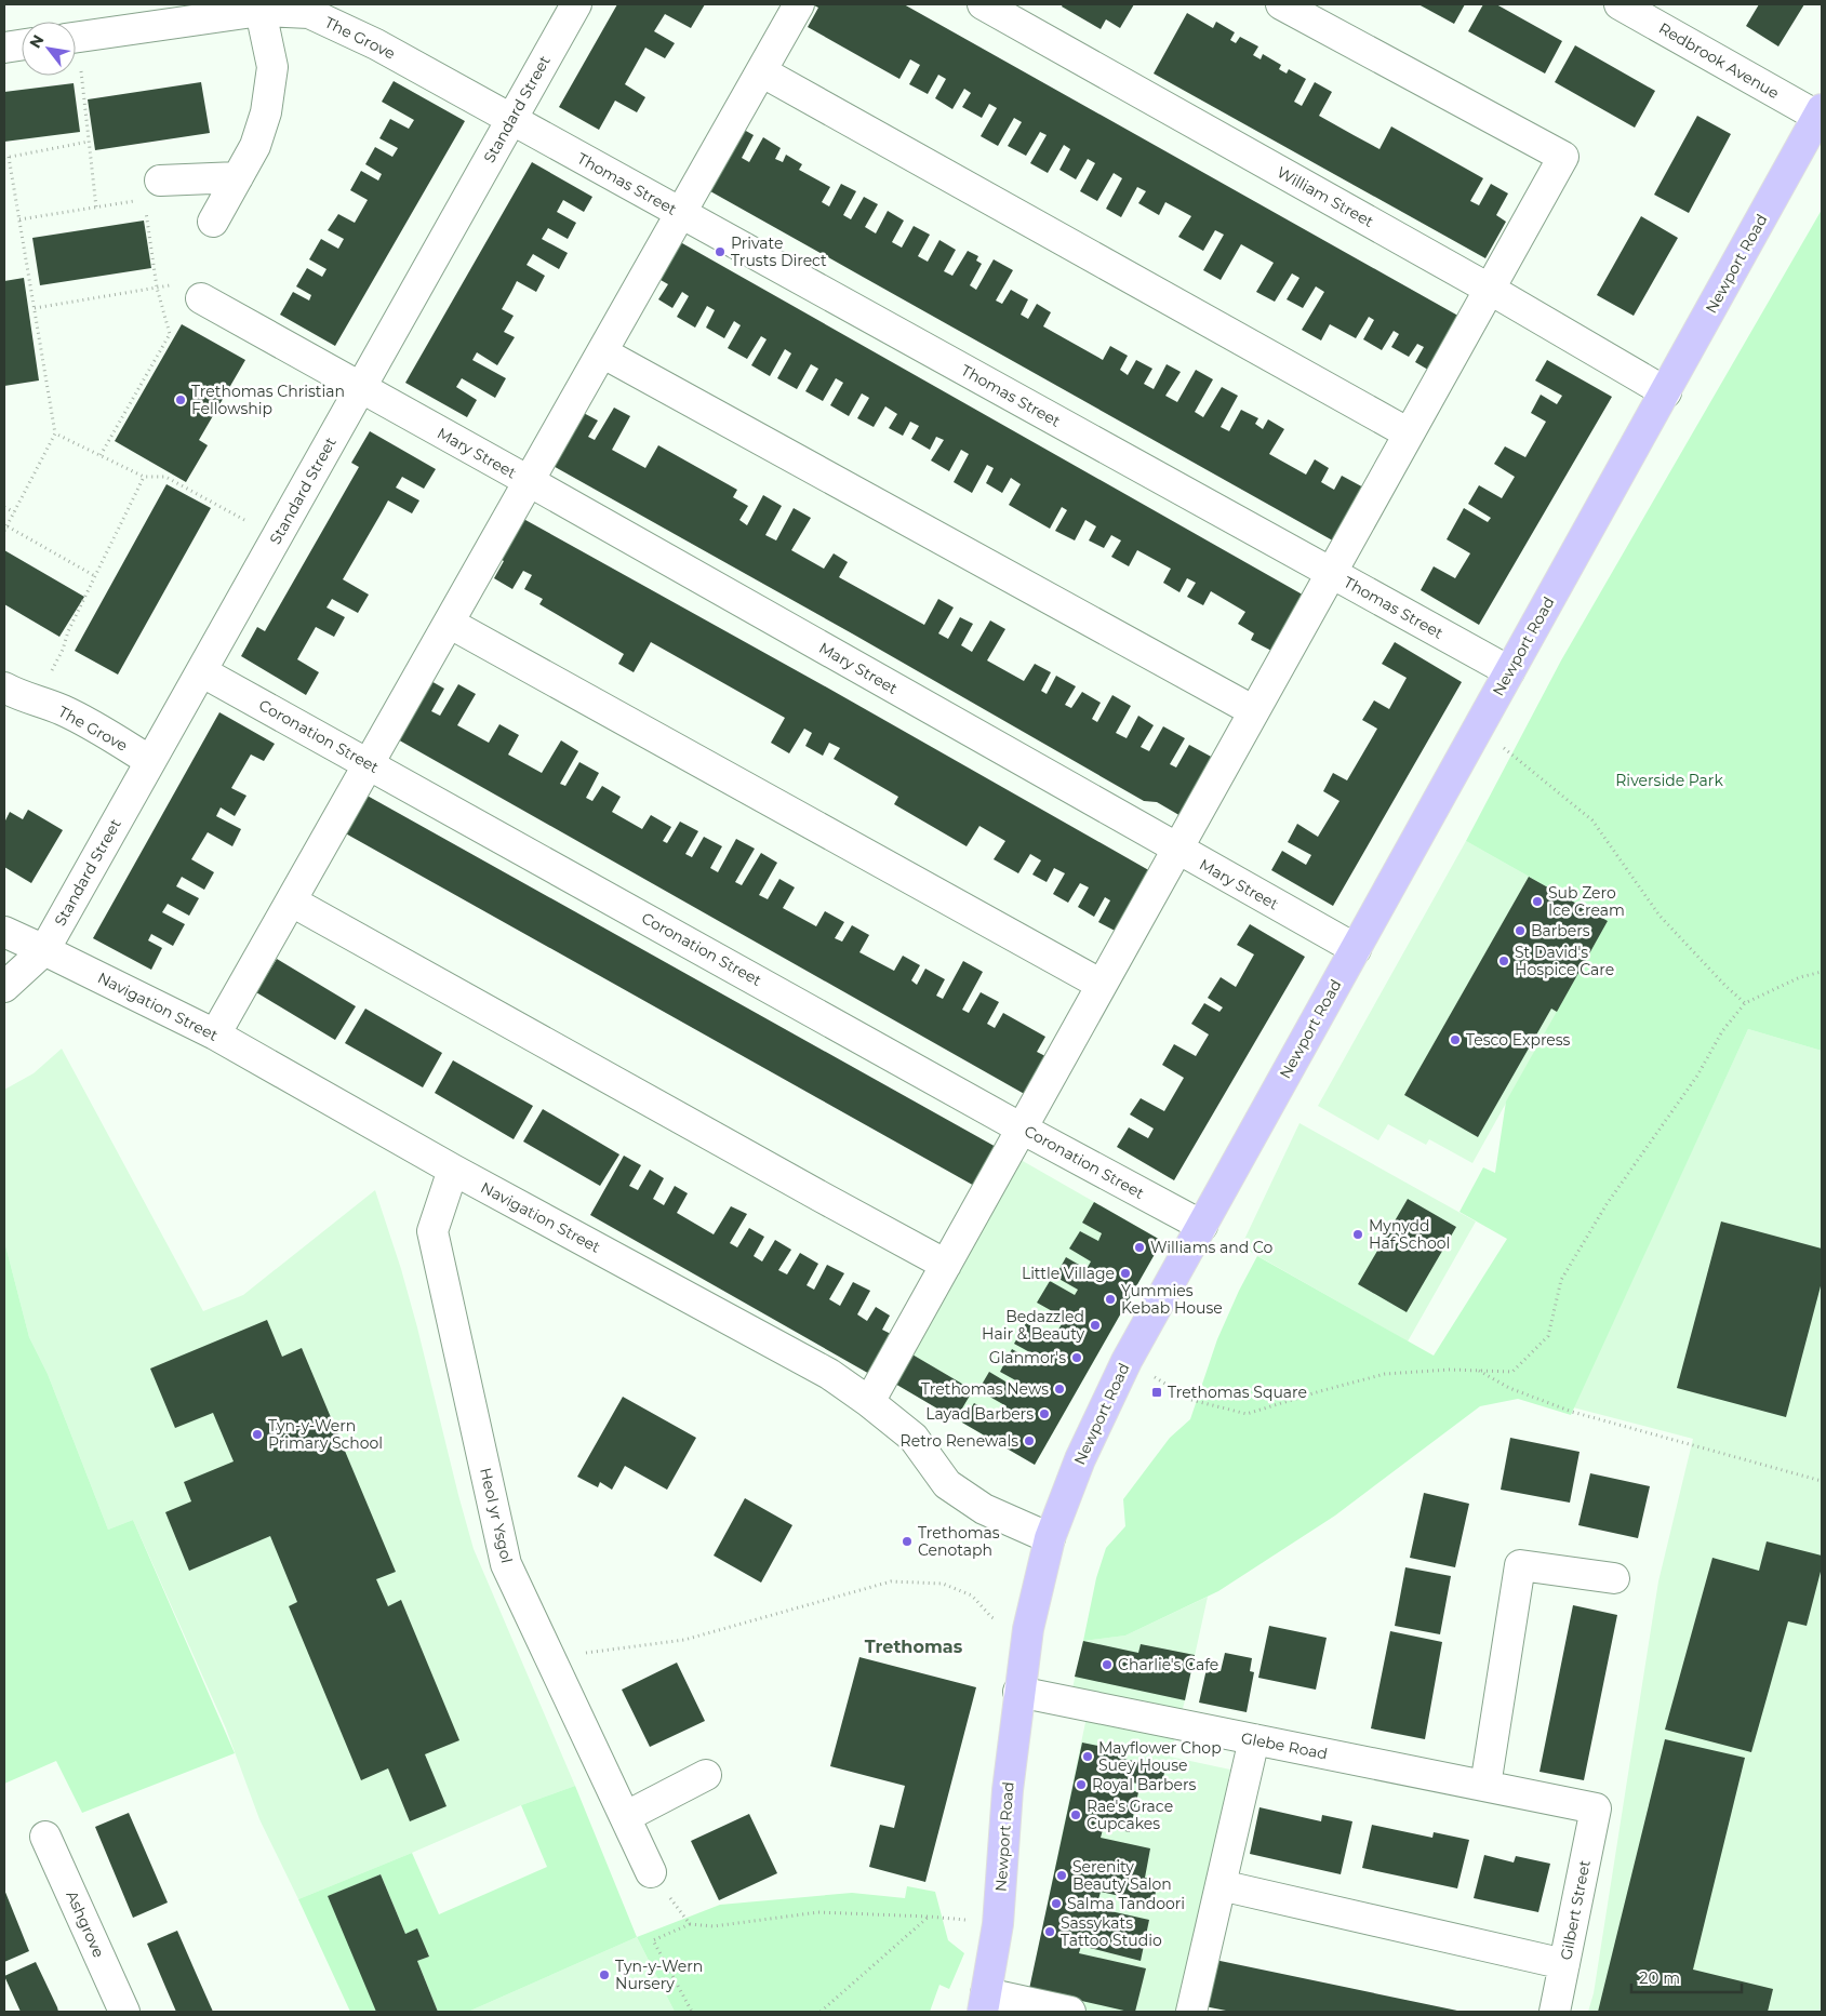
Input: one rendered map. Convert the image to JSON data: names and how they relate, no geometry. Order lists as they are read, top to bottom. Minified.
{"streets":{"main road":["Newport Road"],"street":["The Grove","Redbrook Avenue","Standard Street","Thomas Street","William Street","Mary Street","Coronation Street","Navigation Street","Heol yr Ysgol","Glebe Road","Gilbert Street","Ashgrove"]},"crossings":[["The Grove","Standard Street"],["The Grove","Thomas Street"],["Redbrook Avenue","Newport Road"],["Standard Street","Thomas Street"],["Standard Street","Mary Street"],["Standard Street","Coronation Street"],["Standard Street","Navigation Street"],["Thomas Street","Newport Road"],["William Street","Newport Road"],["Newport Road","Mary Street"],["Newport Road","Coronation Street"],["Newport Road","Navigation Street"],["Newport Road","Glebe Road"],["Navigation Street","Heol yr Ysgol"],["Glebe Road","Gilbert Street"]],"districts":["Trethomas"],"parks":["Riverside Park"],"places":{"other":["Private Trusts Direct","Trethomas Christian Fellowship","Sub Zero Ice Cream","Barbers","St David's Hospice Care","Tesco Express","Mynydd Haf School","Williams and Co","Little Village","Yummies Kebab House","Bedazzled Hair & Beauty","Glanmor's","Trethomas News","Layad Barbers","Tyn-y-Wern Primary School","Retro Renewals","Trethomas Cenotaph","Charlie's Cafe","Mayflower Chop Suey House","Royal Barbers","Rae's Grace Cupcakes","Serenity Beauty Salon","Salma Tandoori","Sassykats Tattoo Studio","Tyn-y-Wern Nursery"],"transit":["Trethomas Square"]},"scale_bar":"20 m","north":"top left"}
